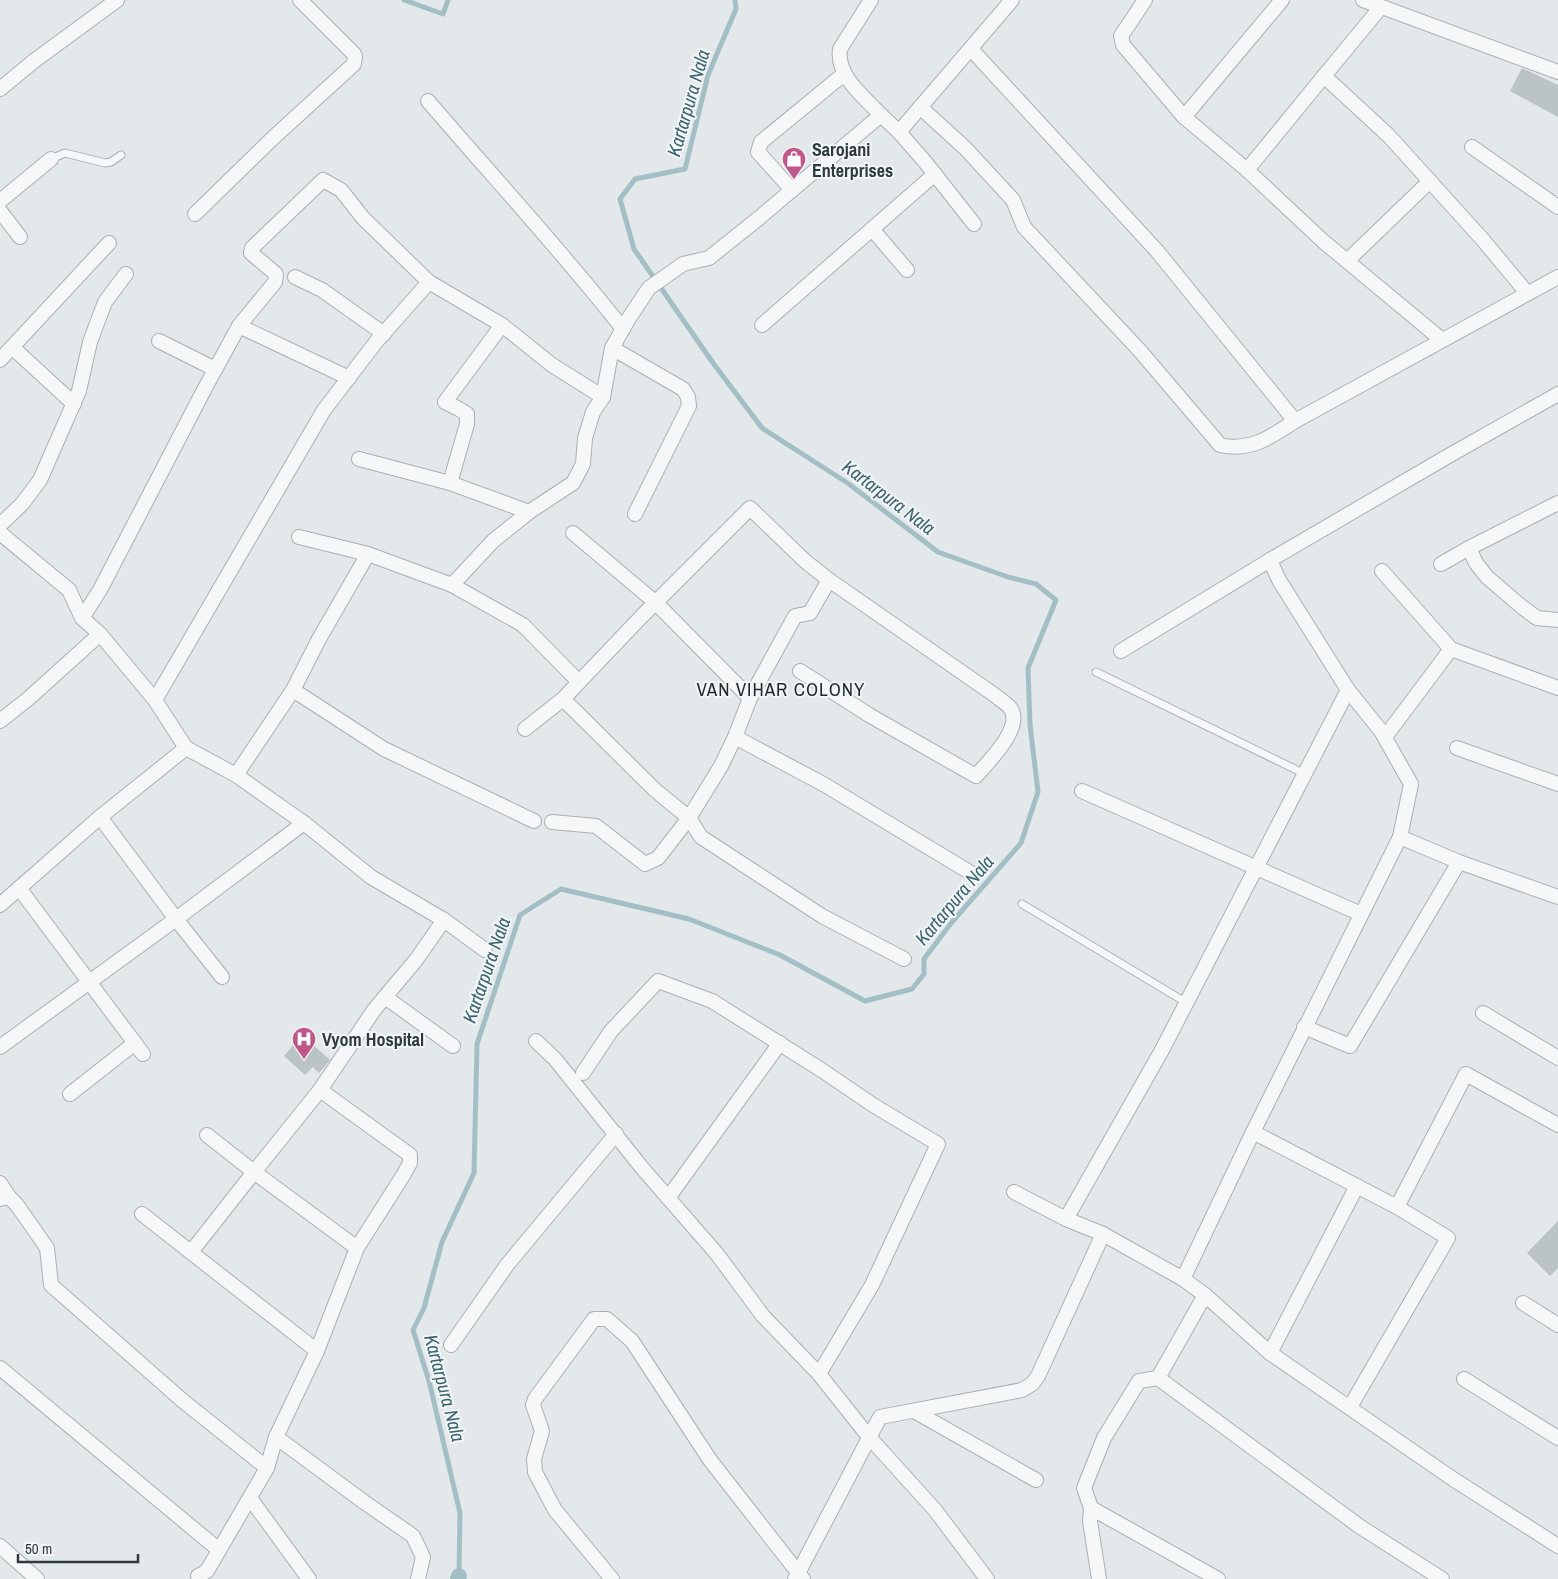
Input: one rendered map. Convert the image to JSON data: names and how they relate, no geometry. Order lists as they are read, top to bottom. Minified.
{"districts":["VAN VIHAR COLONY"],"water":["Kartarpura Nala"],"places":{"shop":["Sarojani Enterprises"],"hospital":["Vyom Hospital"]},"scale_bar":"50 m"}
